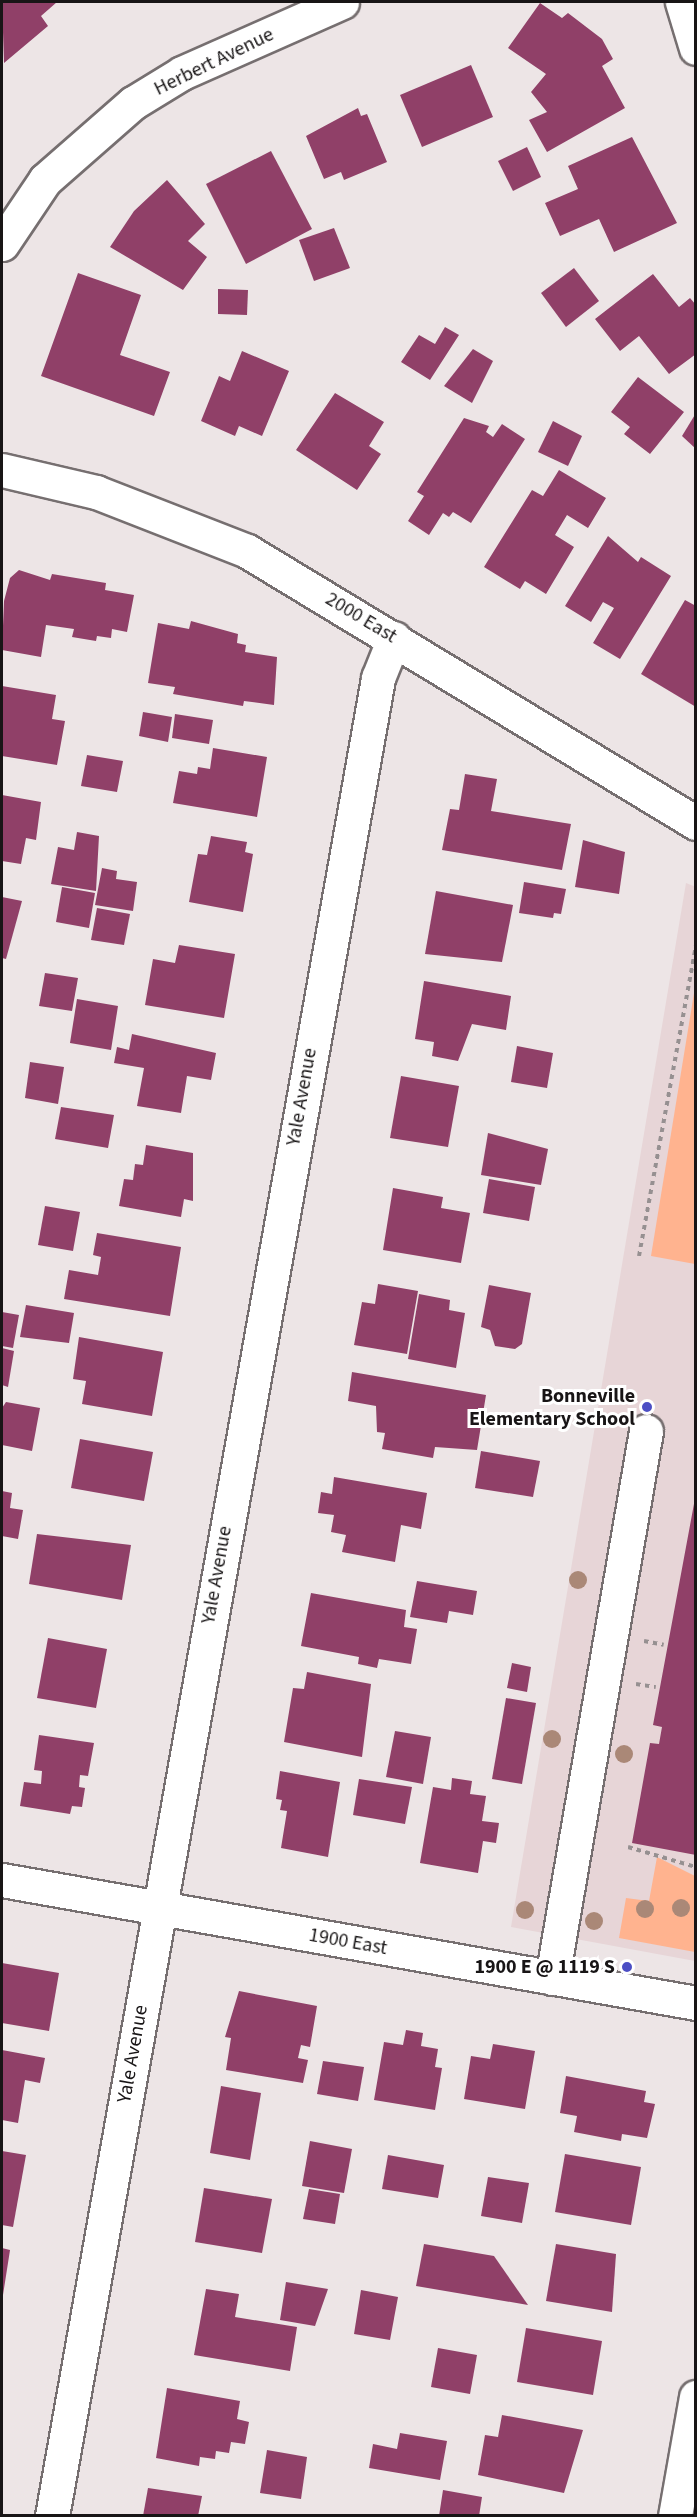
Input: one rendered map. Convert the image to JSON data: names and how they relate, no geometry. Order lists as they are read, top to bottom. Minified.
{"streets":{"street":["Herbert Avenue","2000 East","Yale Avenue","1900 East"]},"crossings":[["2000 East","Yale Avenue"],["Yale Avenue","1900 East"]],"places":["Bonneville Elementary School","1900 E @ 1119 S"]}
